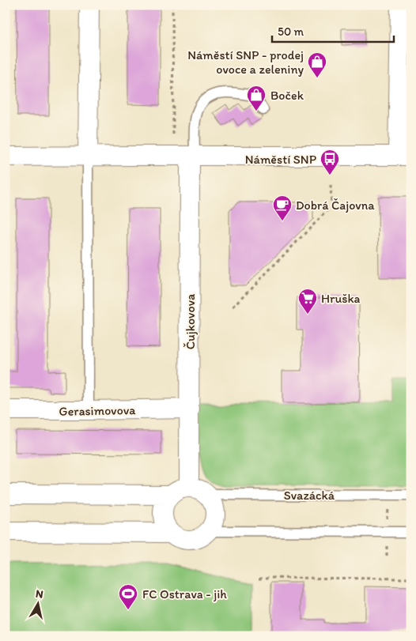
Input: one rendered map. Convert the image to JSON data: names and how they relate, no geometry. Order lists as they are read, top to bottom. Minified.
{"streets":{"street":["Čujkovova","Gerasimovova"],"lane":["Svazácká"]},"crossings":[["Čujkovova","Gerasimovova"],["Čujkovova","Svazácká"]],"places":{"shop":["Náměstí SNP - prodej ovoce a zeleniny","Boček"],"bus stop":["Náměstí SNP"],"cafe":["Dobrá Čajovna"],"supermarket":["Hruška"],"sports":["FC Ostrava - jih"]},"scale_bar":"50 m","north":"top"}
